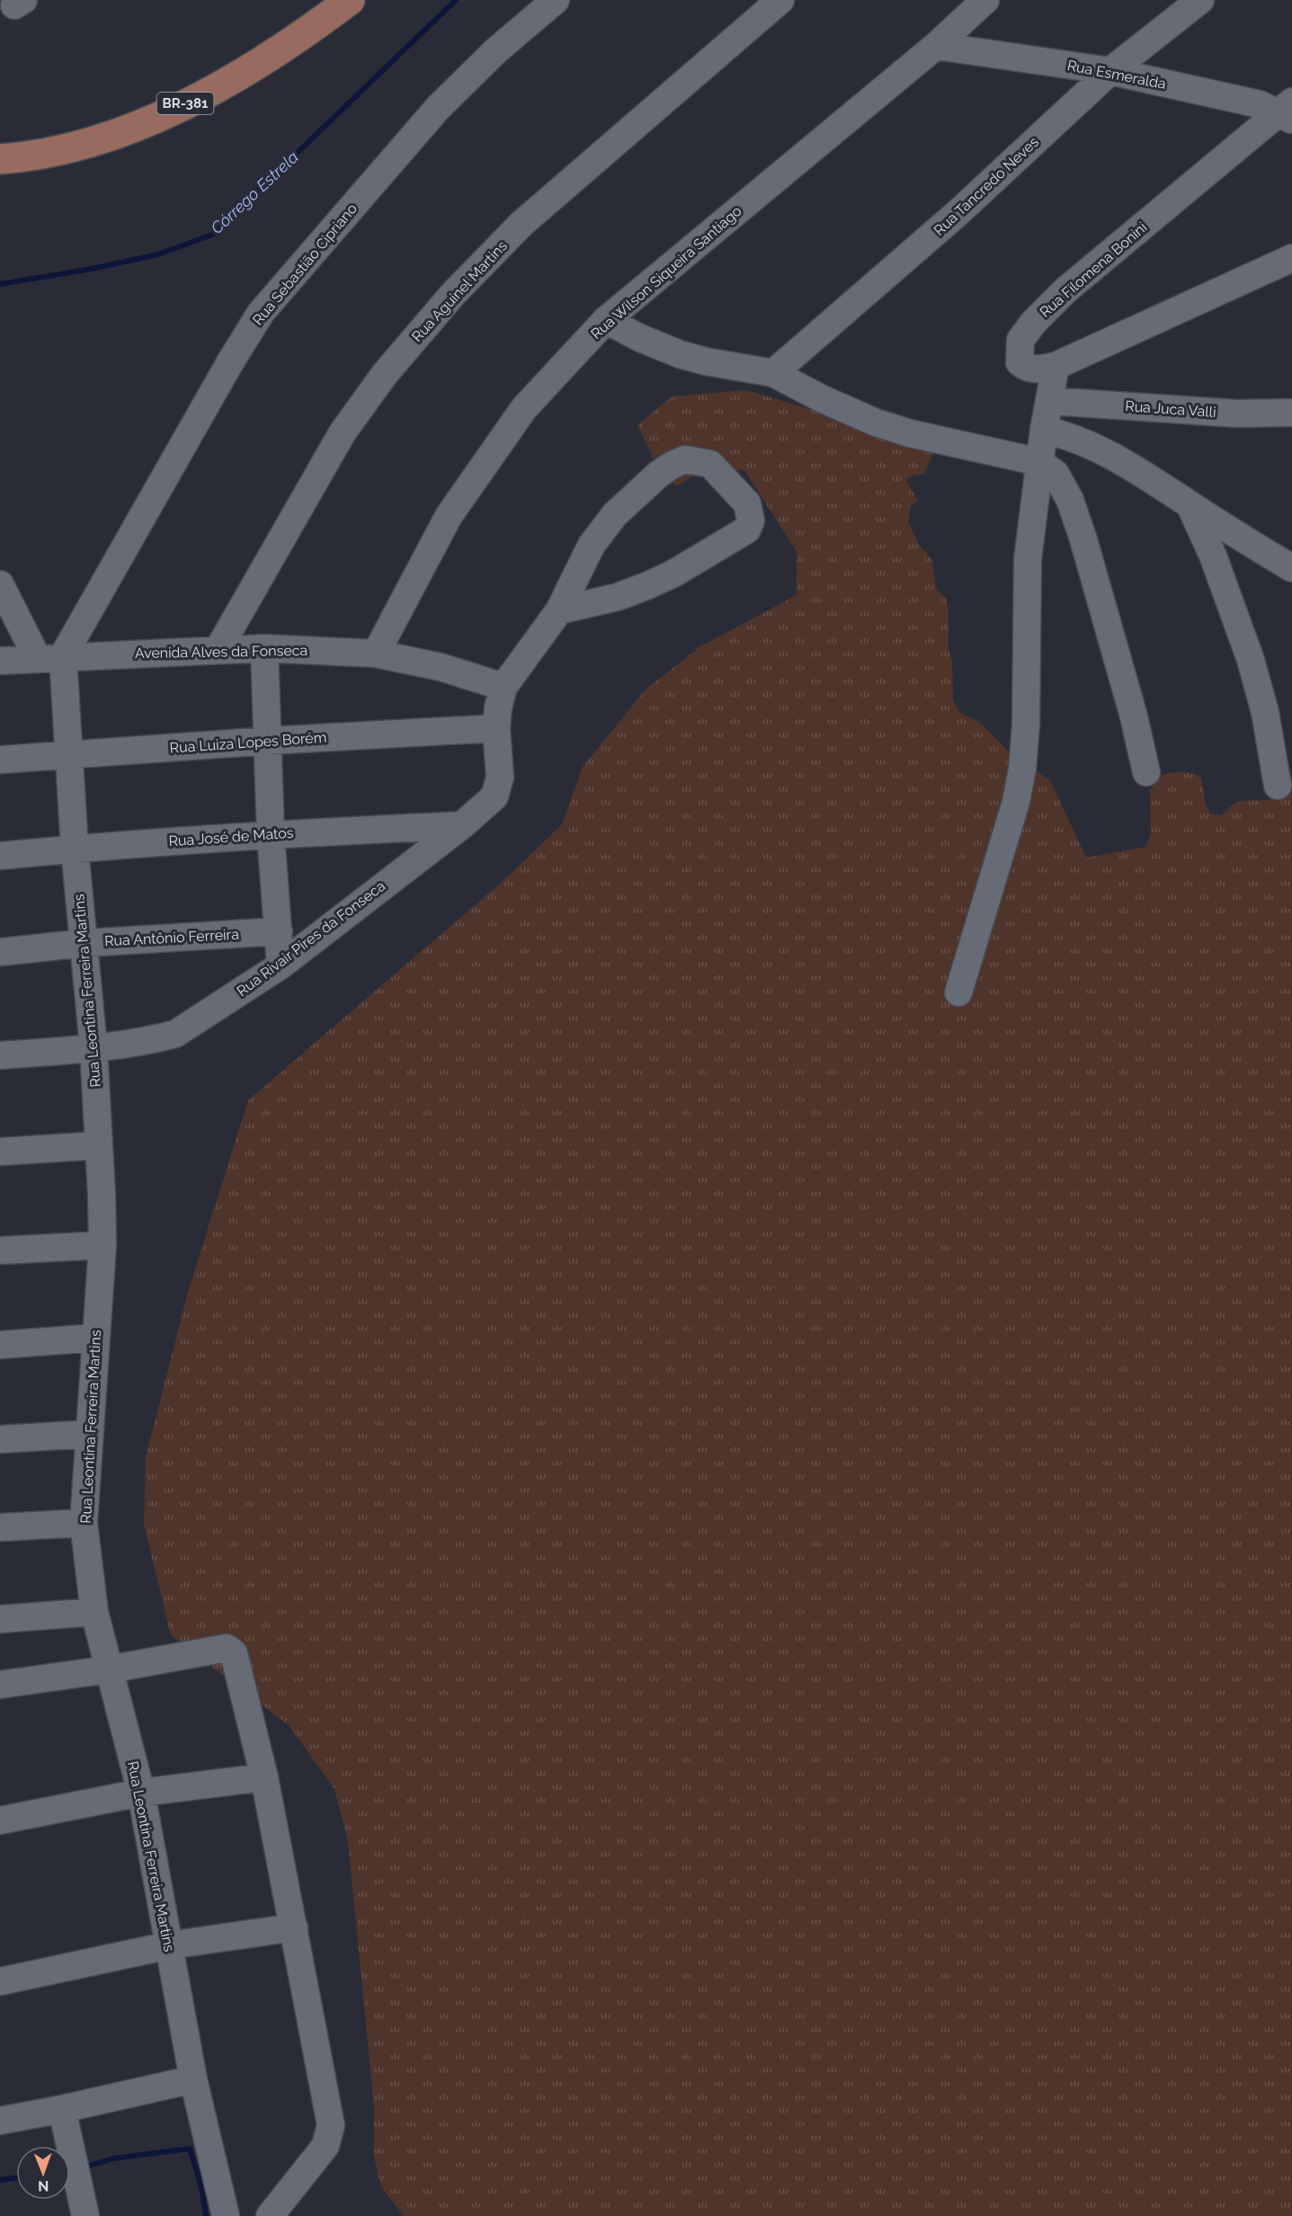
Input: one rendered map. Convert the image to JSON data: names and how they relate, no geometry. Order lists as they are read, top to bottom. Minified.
{"streets":{"main road":["BR-381"],"street":["Rua Esmeralda","Rua Tancredo Neves","Rua Sebastião Cipriano","Rua Filomena Bonini","Rua Wilson Siqueira Santiago","Rua Aguinel Martins","Rua Juca Valli","Avenida Alves da Fonseca","Rua Luiza Lopes Borém","Rua José de Matos","Rua Antônio Ferreira","Rua Rivair Pires da Fonseca","Rua Leontina Ferreira Martins"]},"crossings":[["Rua Esmeralda","Rua Tancredo Neves"],["Rua Esmeralda","Rua Filomena Bonini"],["Rua Esmeralda","Rua Wilson Siqueira Santiago"],["Rua Sebastião Cipriano","Avenida Alves da Fonseca"],["Rua Sebastião Cipriano","Rua Leontina Ferreira Martins"],["Rua Wilson Siqueira Santiago","Avenida Alves da Fonseca"],["Rua Aguinel Martins","Avenida Alves da Fonseca"],["Avenida Alves da Fonseca","Rua Rivair Pires da Fonseca"],["Avenida Alves da Fonseca","Rua Leontina Ferreira Martins"],["Rua Luiza Lopes Borém","Rua Rivair Pires da Fonseca"],["Rua Luiza Lopes Borém","Rua Leontina Ferreira Martins"],["Rua José de Matos","Rua Rivair Pires da Fonseca"],["Rua José de Matos","Rua Leontina Ferreira Martins"],["Rua Antônio Ferreira","Rua Leontina Ferreira Martins"],["Rua Rivair Pires da Fonseca","Rua Leontina Ferreira Martins"]],"water":["Córrego Estrela"],"north":"bottom"}
